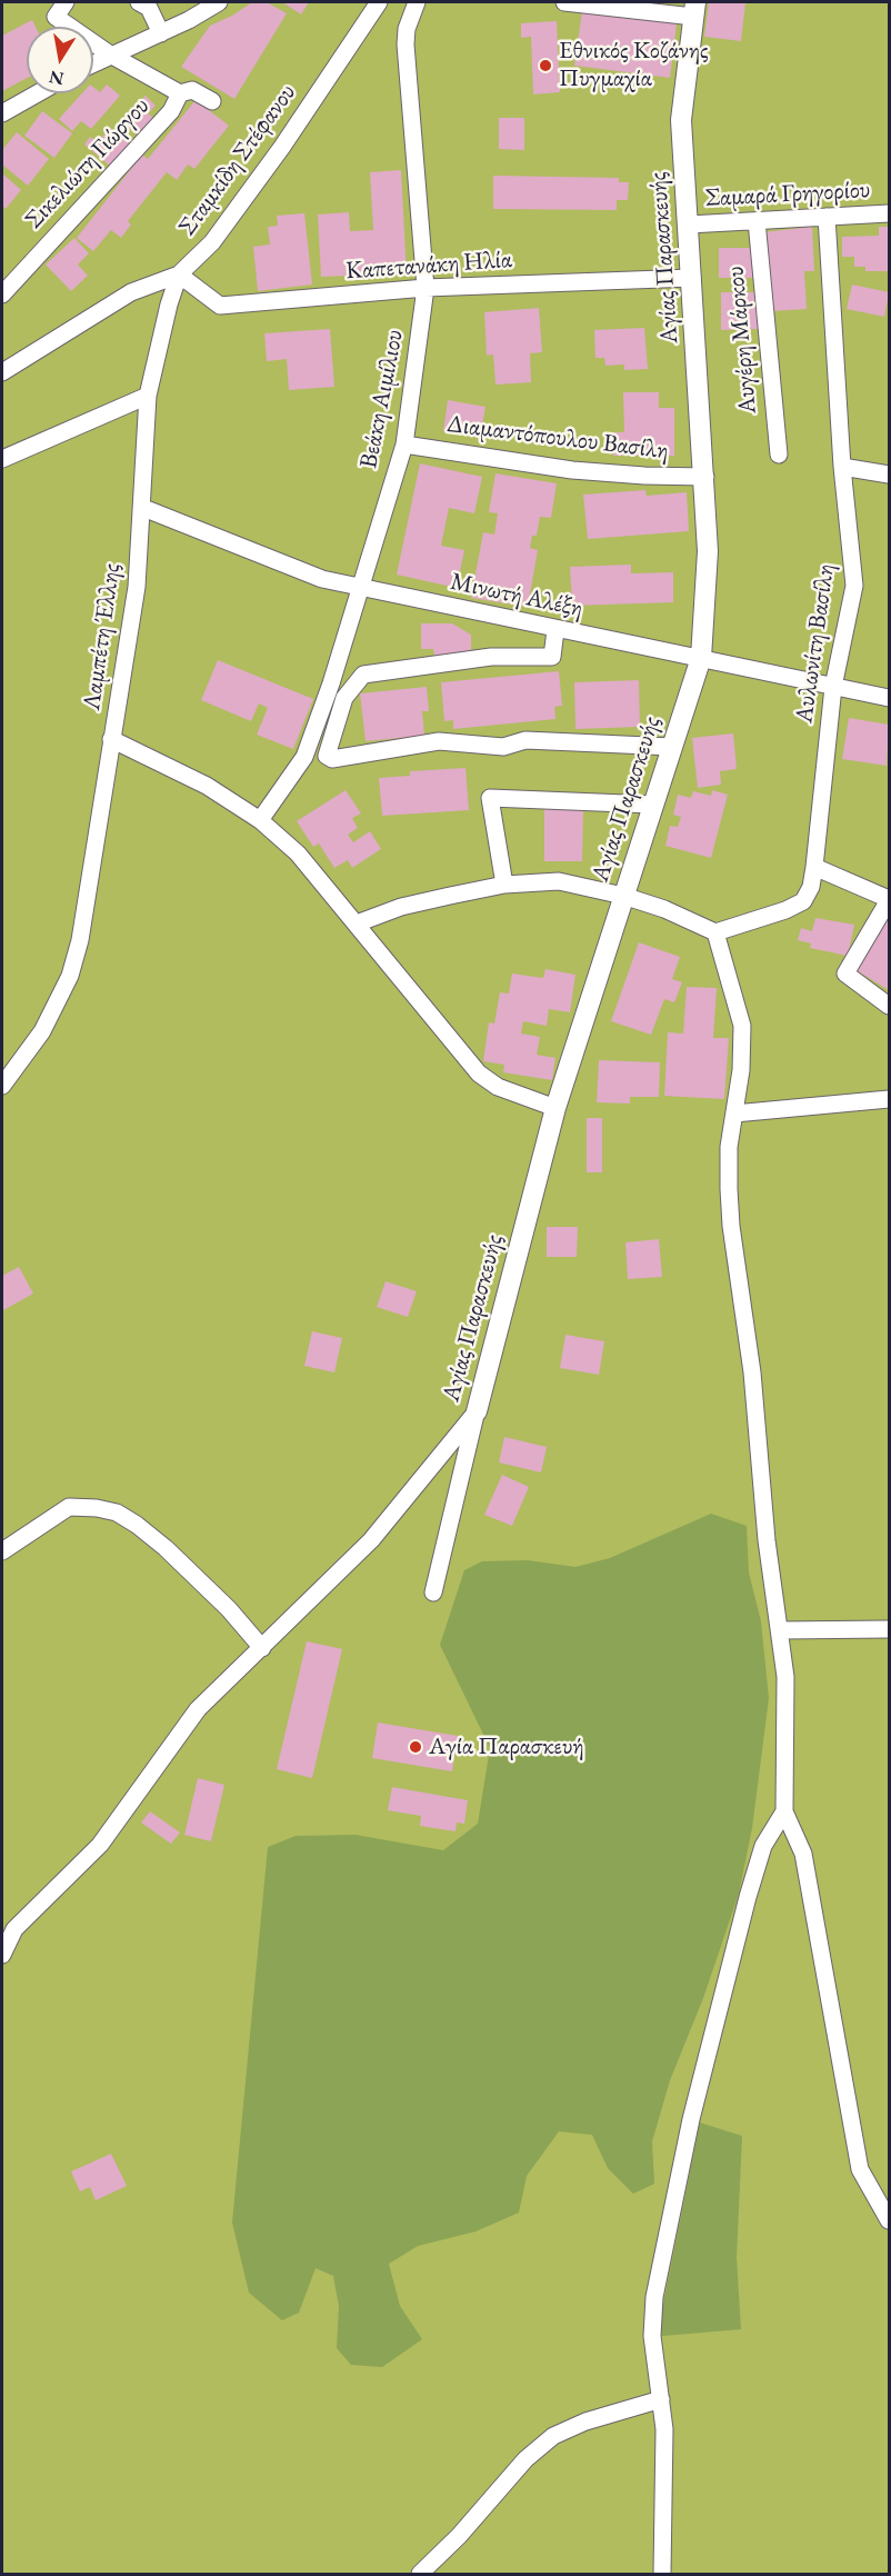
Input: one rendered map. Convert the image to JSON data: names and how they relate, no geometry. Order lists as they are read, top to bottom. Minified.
{"streets":{"street":["Σταμκίδη Στέφανου","Σικελιώτη Γιώργου","Σαμαρά Γρηγορίου","Αγίας Παρασκευής","Καπετανάκη Ηλία","Αυγέρη Μάρκου","Βεάκη Αιμίλιου","Διαμαντόπουλου Βασίλη","Μινωτή Αλέξη","Λαμπέτη Έλλης","Αυλωνίτη Βασίλη"]},"crossings":[["Σταμκίδη Στέφανου","Καπετανάκη Ηλία"],["Σταμκίδη Στέφανου","Λαμπέτη Έλλης"],["Σαμαρά Γρηγορίου","Αγίας Παρασκευής"],["Σαμαρά Γρηγορίου","Αυγέρη Μάρκου"],["Σαμαρά Γρηγορίου","Αυλωνίτη Βασίλη"],["Αγίας Παρασκευής","Καπετανάκη Ηλία"],["Αγίας Παρασκευής","Διαμαντόπουλου Βασίλη"],["Αγίας Παρασκευής","Μινωτή Αλέξη"],["Αγίας Παρασκευής","Λαμπέτη Έλλης"],["Καπετανάκη Ηλία","Βεάκη Αιμίλιου"],["Καπετανάκη Ηλία","Λαμπέτη Έλλης"],["Βεάκη Αιμίλιου","Διαμαντόπουλου Βασίλη"],["Βεάκη Αιμίλιου","Μινωτή Αλέξη"],["Βεάκη Αιμίλιου","Λαμπέτη Έλλης"],["Μινωτή Αλέξη","Λαμπέτη Έλλης"],["Μινωτή Αλέξη","Αυλωνίτη Βασίλη"]],"places":["Εθνικός Κοζάνης Πυγμαχία","Αγία Παρασκευή"],"north":"bottom"}
